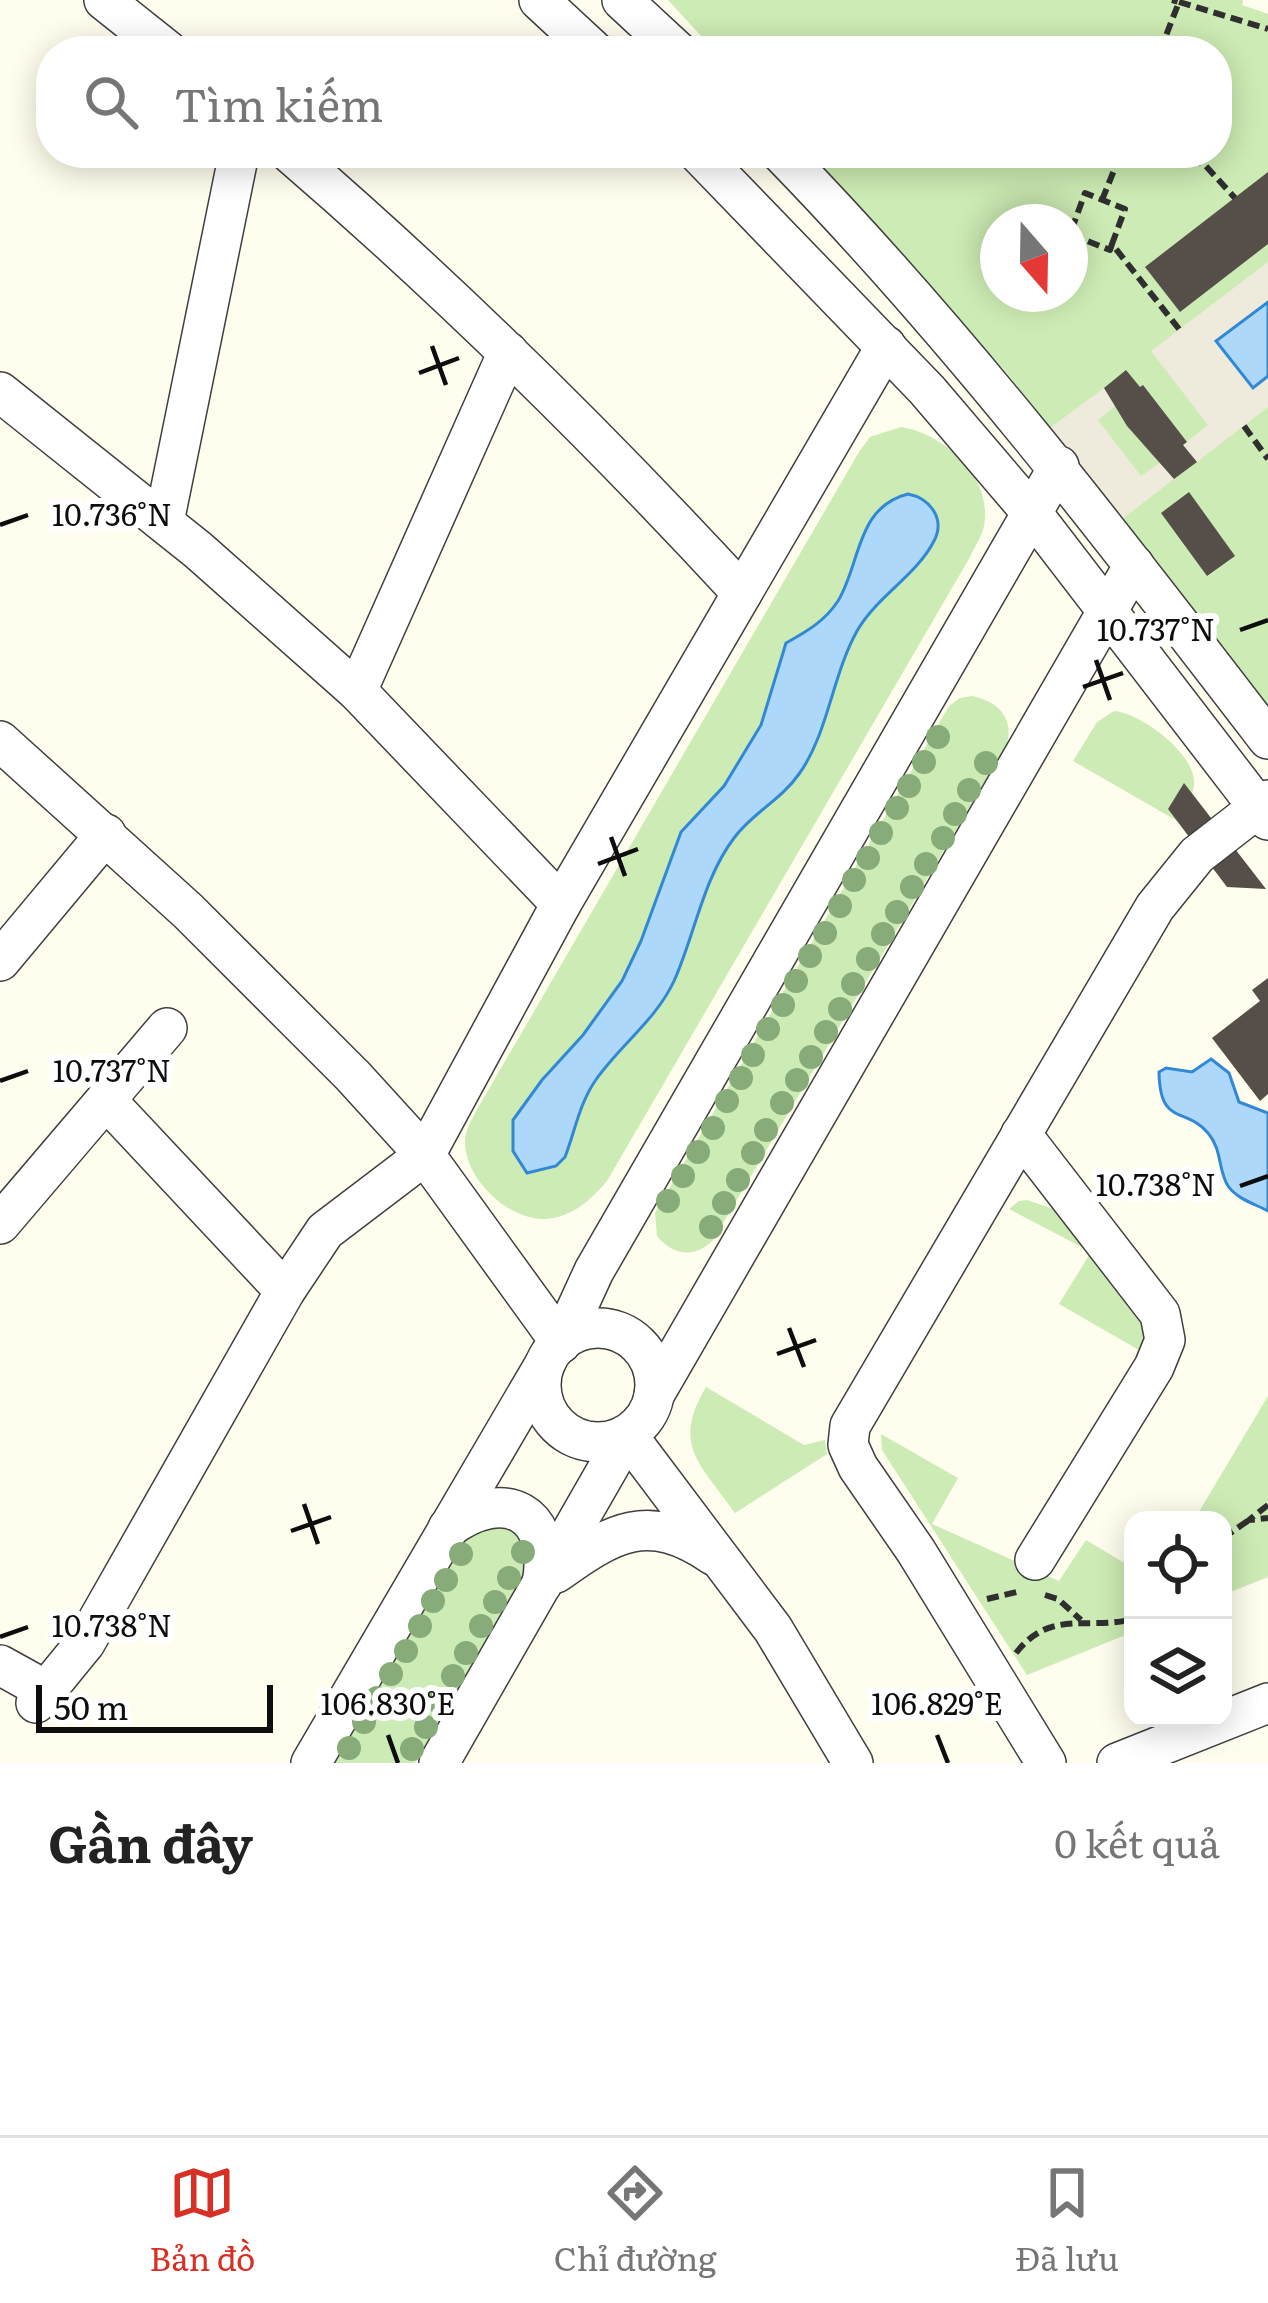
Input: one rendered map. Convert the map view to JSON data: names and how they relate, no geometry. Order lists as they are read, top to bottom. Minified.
{"scale_bar":"50 m","north":"bottom","page":{"search":"Tìm kiếm","scale":"50 m","heading":["Gần đây","0 kết quả"],"nav":["Bản đồ","Chỉ đường","Đã lưu"]},"coordinates":["10.736°N","10.737°N","10.738°N","106.830°E","106.829°E"]}
